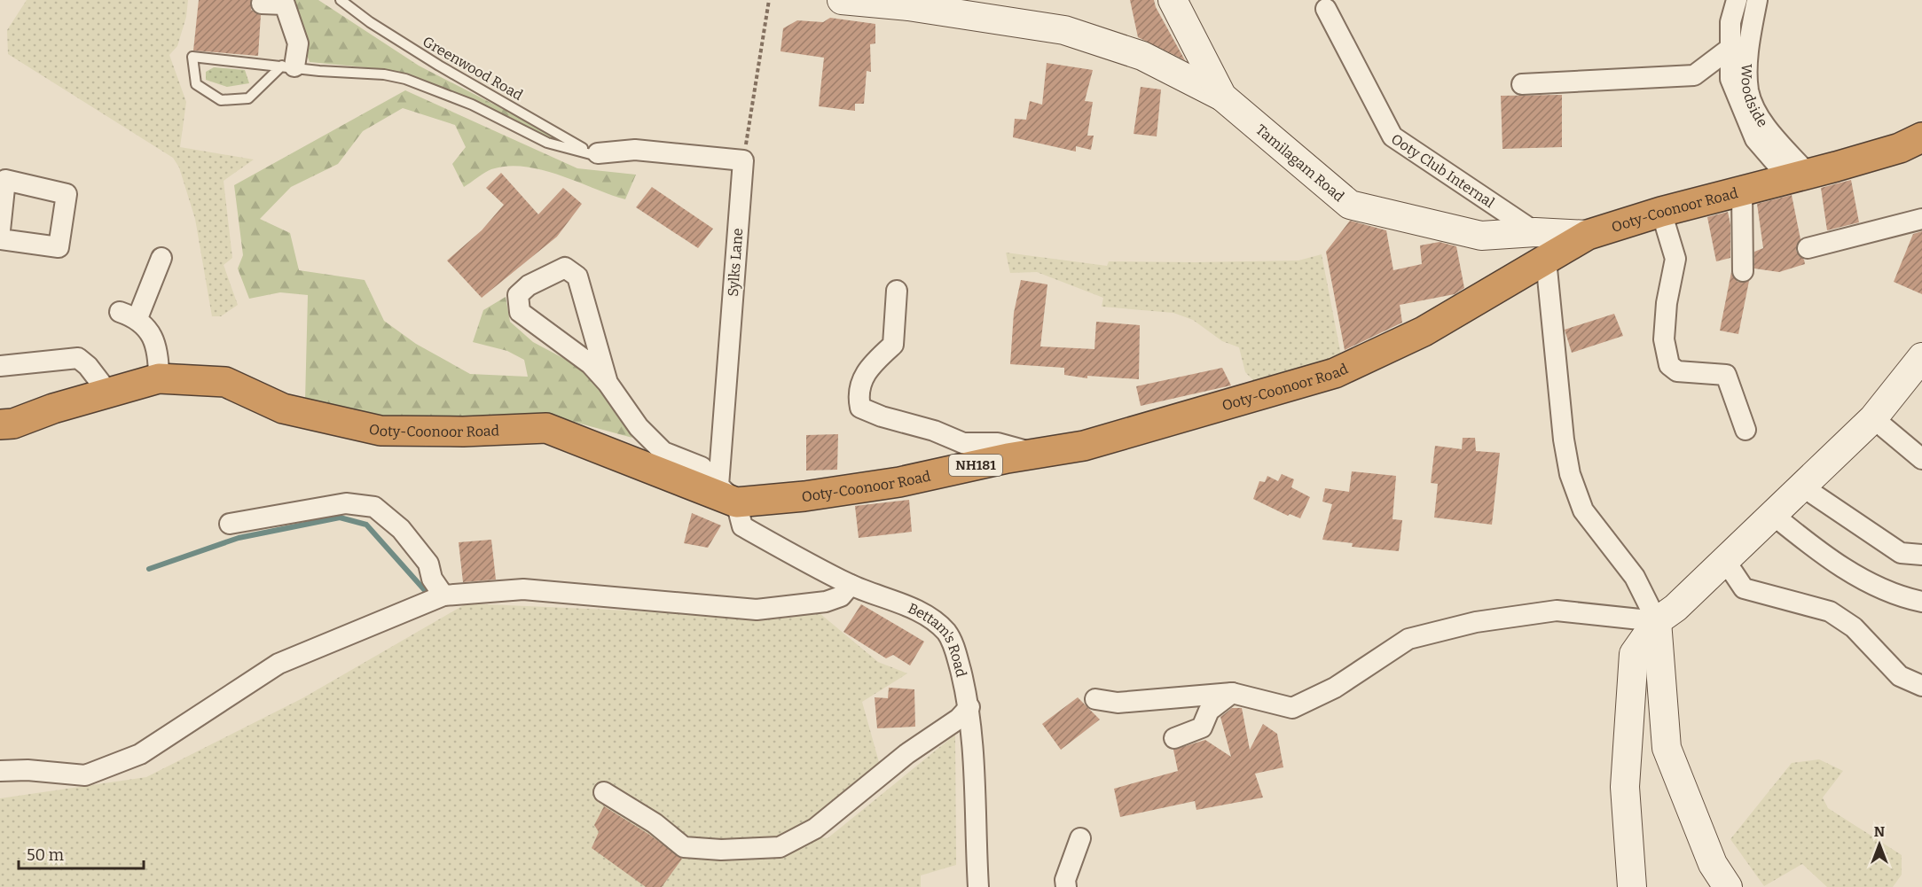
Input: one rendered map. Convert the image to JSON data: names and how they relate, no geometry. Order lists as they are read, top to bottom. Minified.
{"streets":{"highway":["Ooty-Coonoor Road","NH181"],"street":["Woodside","Tamilagam Road","Ooty Club Internal","Sylks Lane","Bettam's Road"],"lane":["Greenwood Road"]},"crossings":[["Woodside","Ooty-Coonoor Road"],["Tamilagam Road","Ooty Club Internal"],["Tamilagam Road","Ooty-Coonoor Road"],["Ooty-Coonoor Road","Sylks Lane"],["Ooty-Coonoor Road","Bettam's Road"],["Sylks Lane","Bettam's Road"]],"scale_bar":"50 m","north":"top"}
